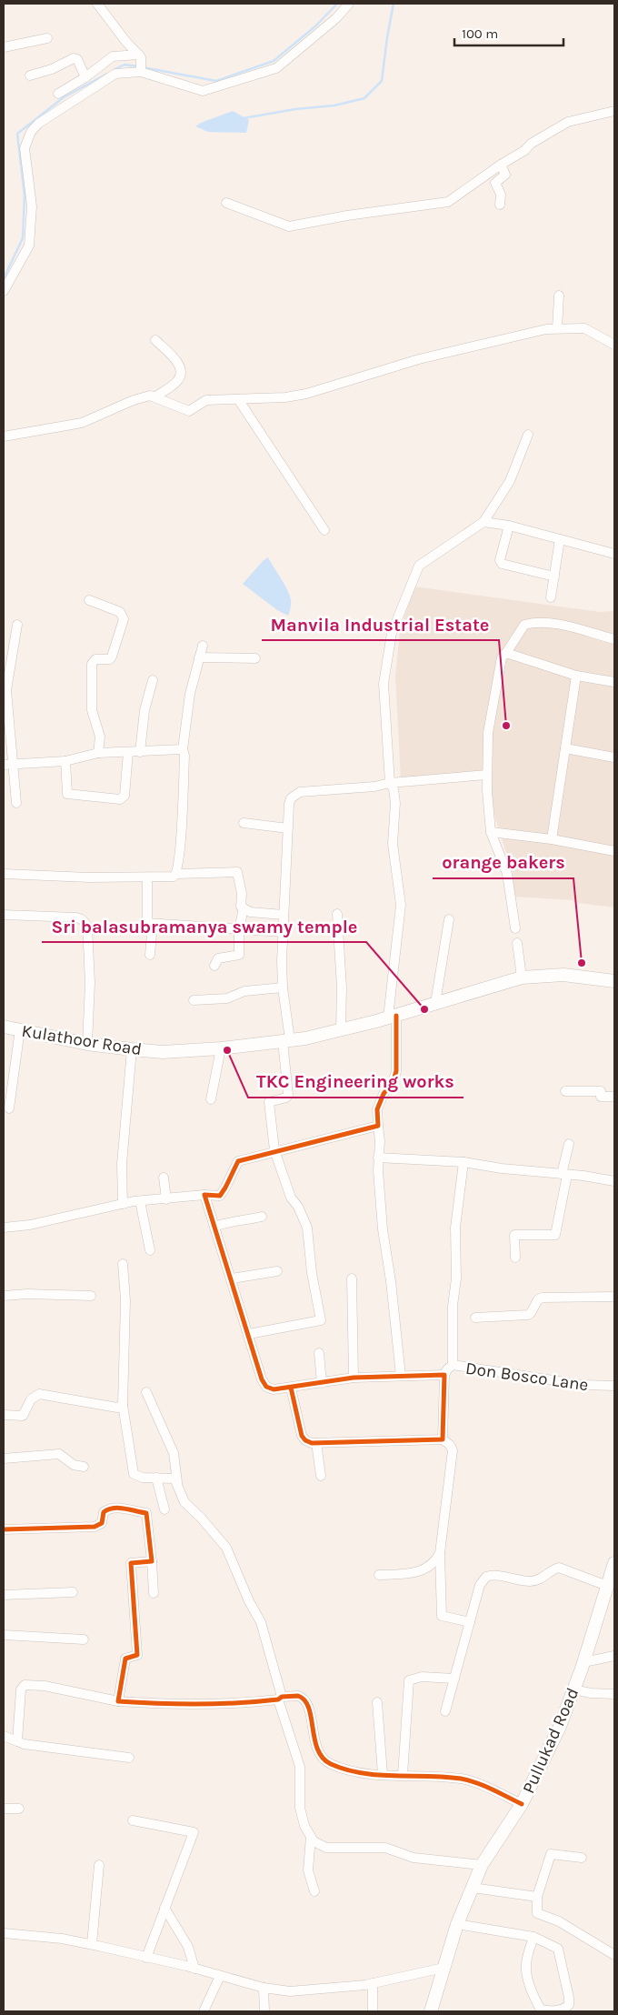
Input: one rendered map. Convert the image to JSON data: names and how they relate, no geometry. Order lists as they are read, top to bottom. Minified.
{"streets":{"main road":["Kulathoor Road","Pullukad Road"],"street":["Don Bosco Lane"]},"places":["Manvila Industrial Estate","orange bakers","Sri balasubramanya swamy temple","TKC Engineering works"],"scale_bar":"100 m"}
